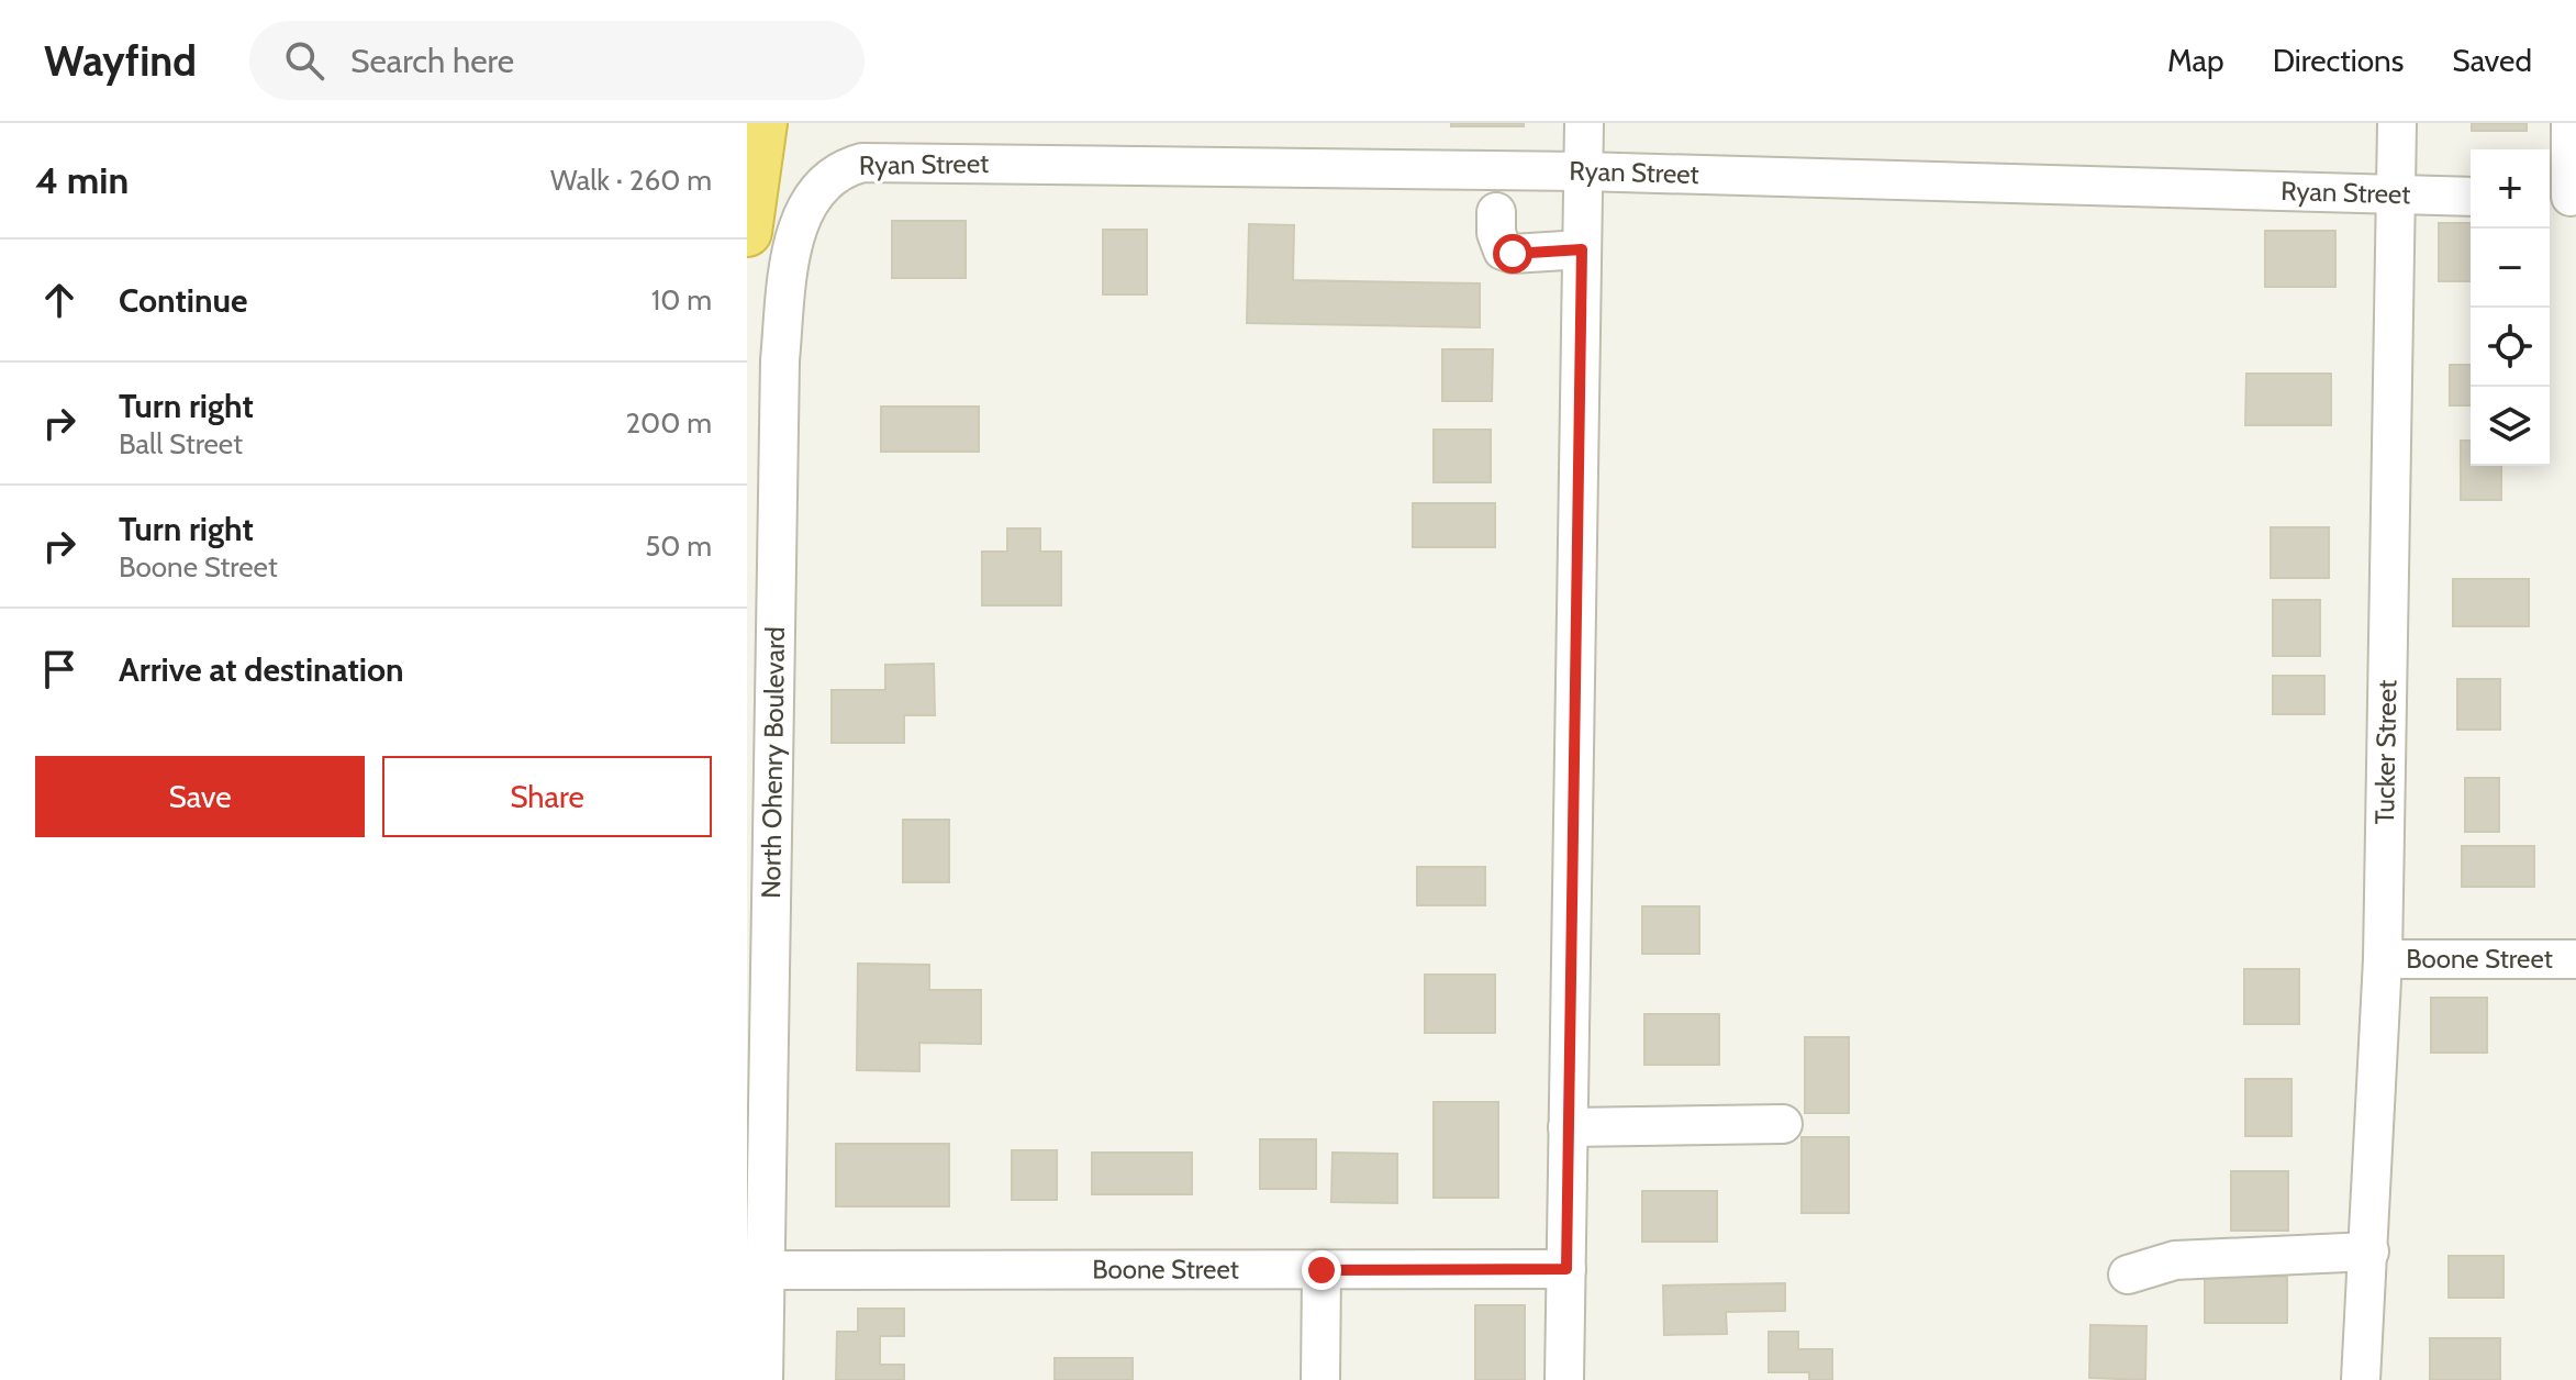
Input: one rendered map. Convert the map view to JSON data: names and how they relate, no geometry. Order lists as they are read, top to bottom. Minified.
{"streets":{"street":["Ryan Street","Tucker Street","North Ohenry Boulevard","Boone Street"]},"crossings":[["Ryan Street","Tucker Street"],["Ryan Street","North Ohenry Boulevard"],["Tucker Street","Boone Street"],["North Ohenry Boulevard","Boone Street"]],"page":{"header":"Wayfind","search":"Search here","nav":["Map","Directions","Saved"],"heading":["4 min","Walk · 260 m"],"map_buttons":["+","−"],"list":[["Continue","10 m"],["Turn right","Ball Street","200 m"],["Turn right","Boone Street","50 m"],"Arrive at destination"],"buttons":["Save","Share"]}}
